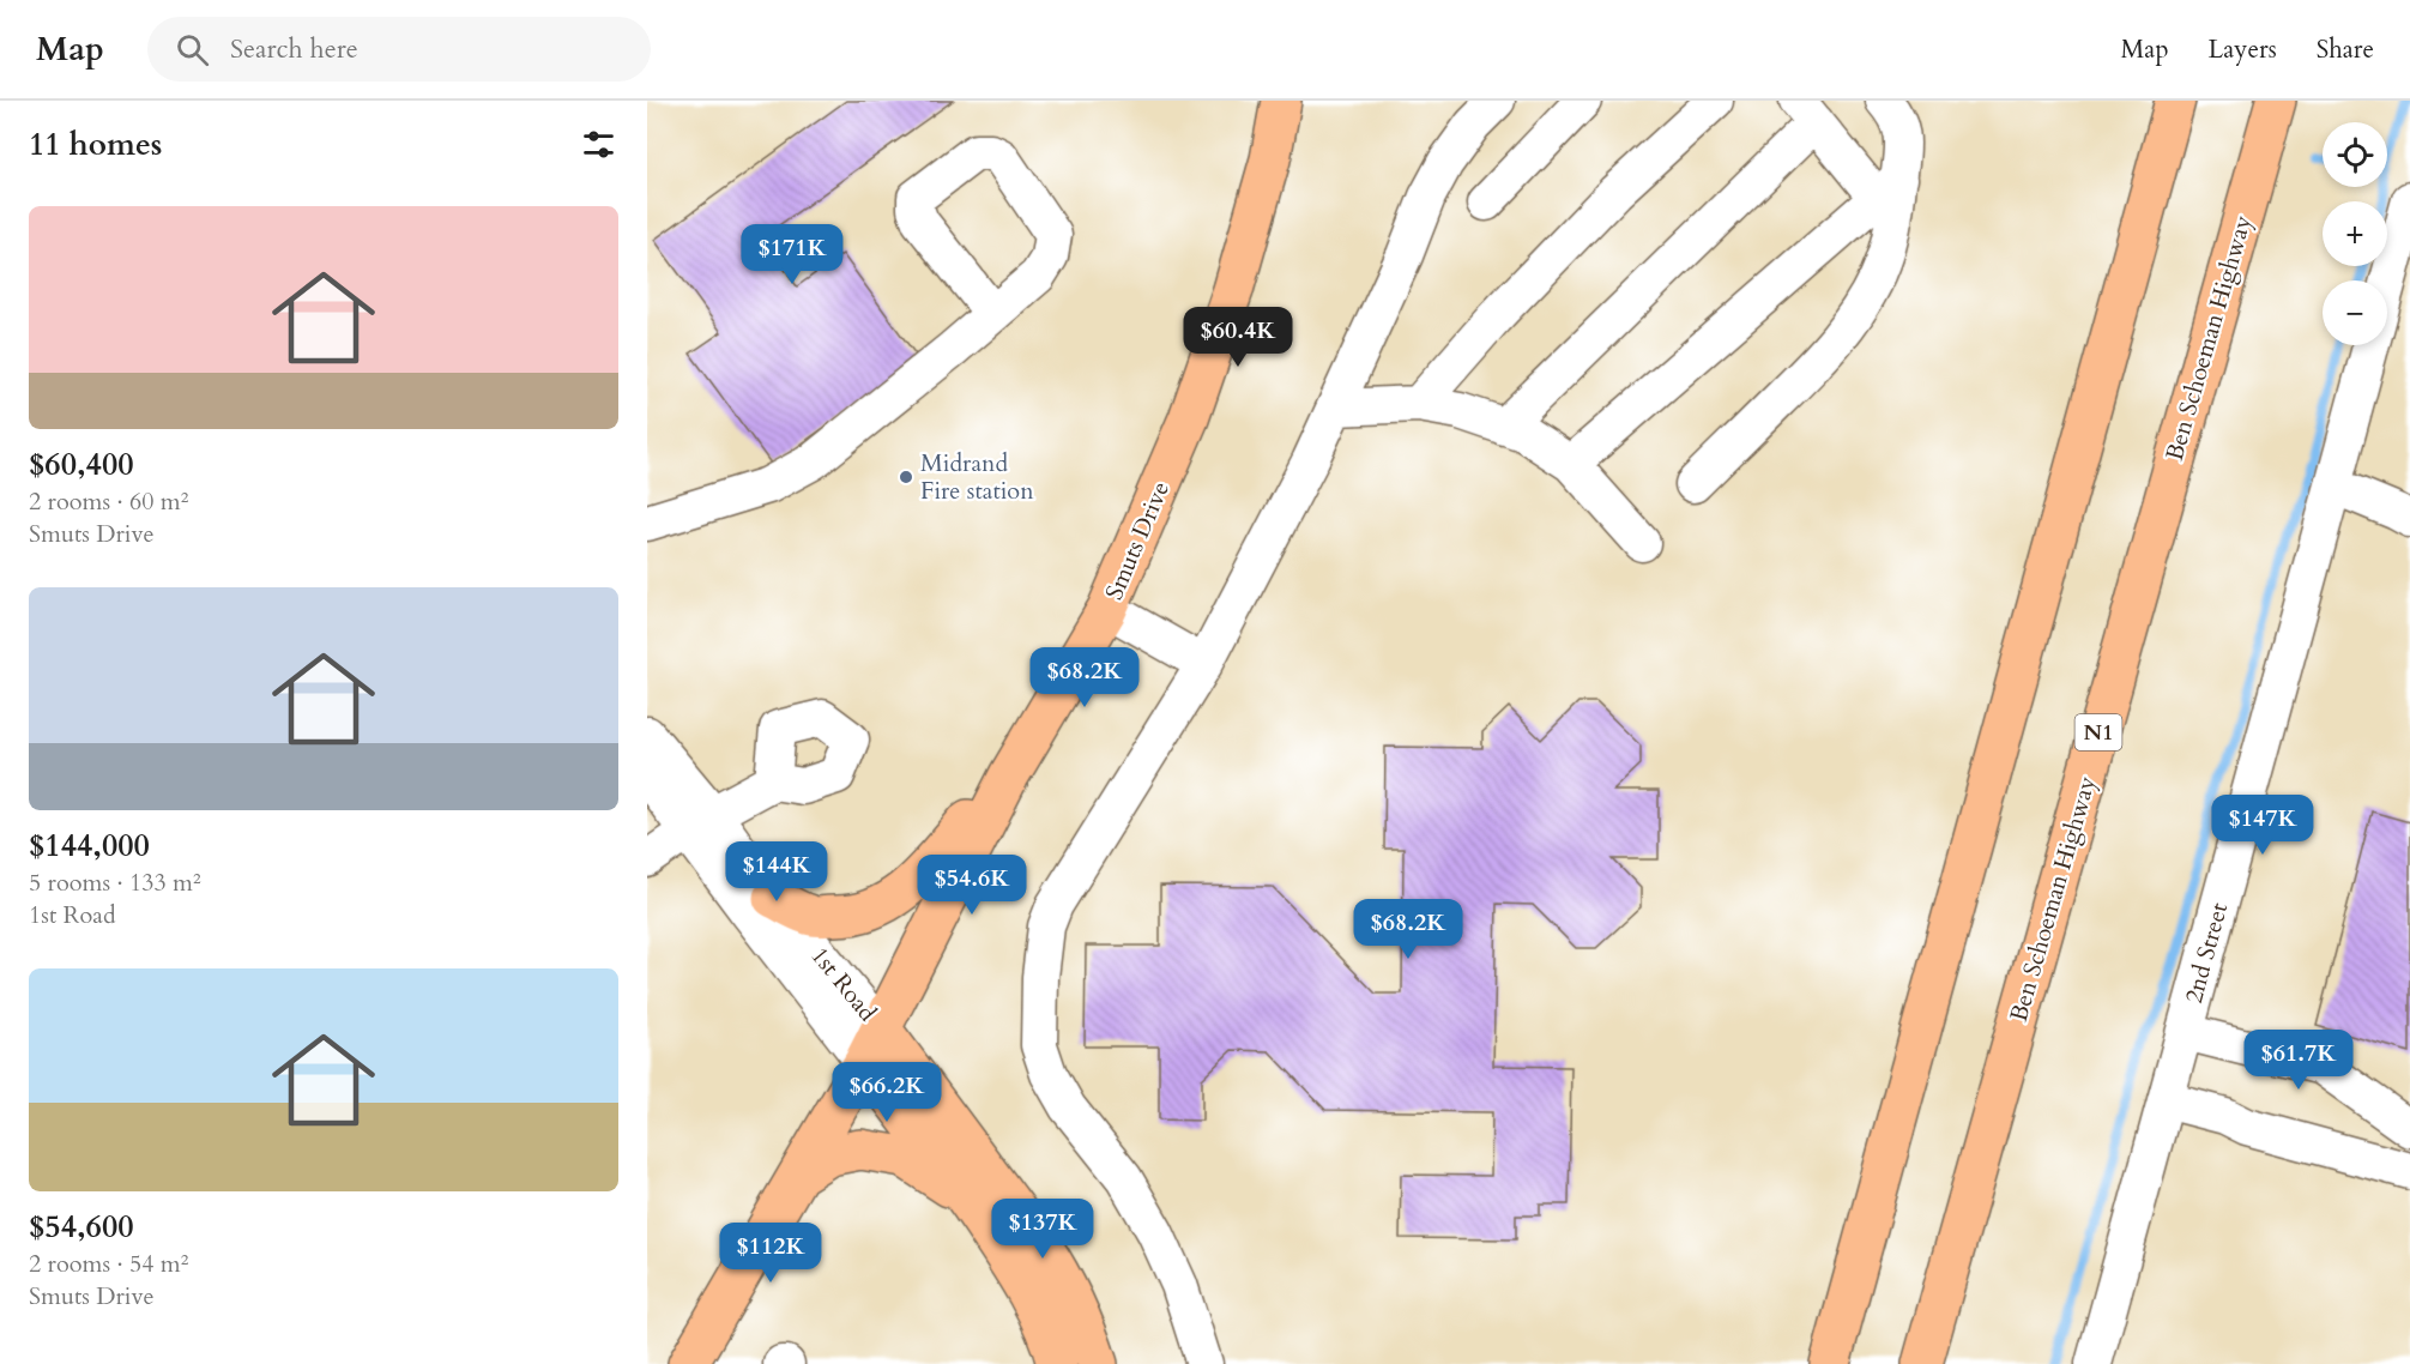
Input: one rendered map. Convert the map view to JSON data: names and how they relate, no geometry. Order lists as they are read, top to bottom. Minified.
{"streets":{"main road":["Ben Schoeman Highway","Smuts Drive","N1"],"street":["2nd Street","1st Road"]},"crossings":[["Smuts Drive","1st Road"]],"places":["Midrand Fire station"],"page":{"header":"Map","search":"Search here","nav":["Map","Layers","Share"],"heading":"11 homes","map_buttons":["+","−"],"list":[{"name":"$60,400","note":"2 rooms · 60 m² · Smuts Drive"},{"name":"$144,000","note":"5 rooms · 133 m² · 1st Road"},{"name":"$54,600","note":"2 rooms · 54 m² · Smuts Drive"}],"price":["$171K","$60.4K","$68.2K","$147K","$144K","$54.6K","$68.2K","$61.7K","$66.2K","$137K","$112K"]}}
